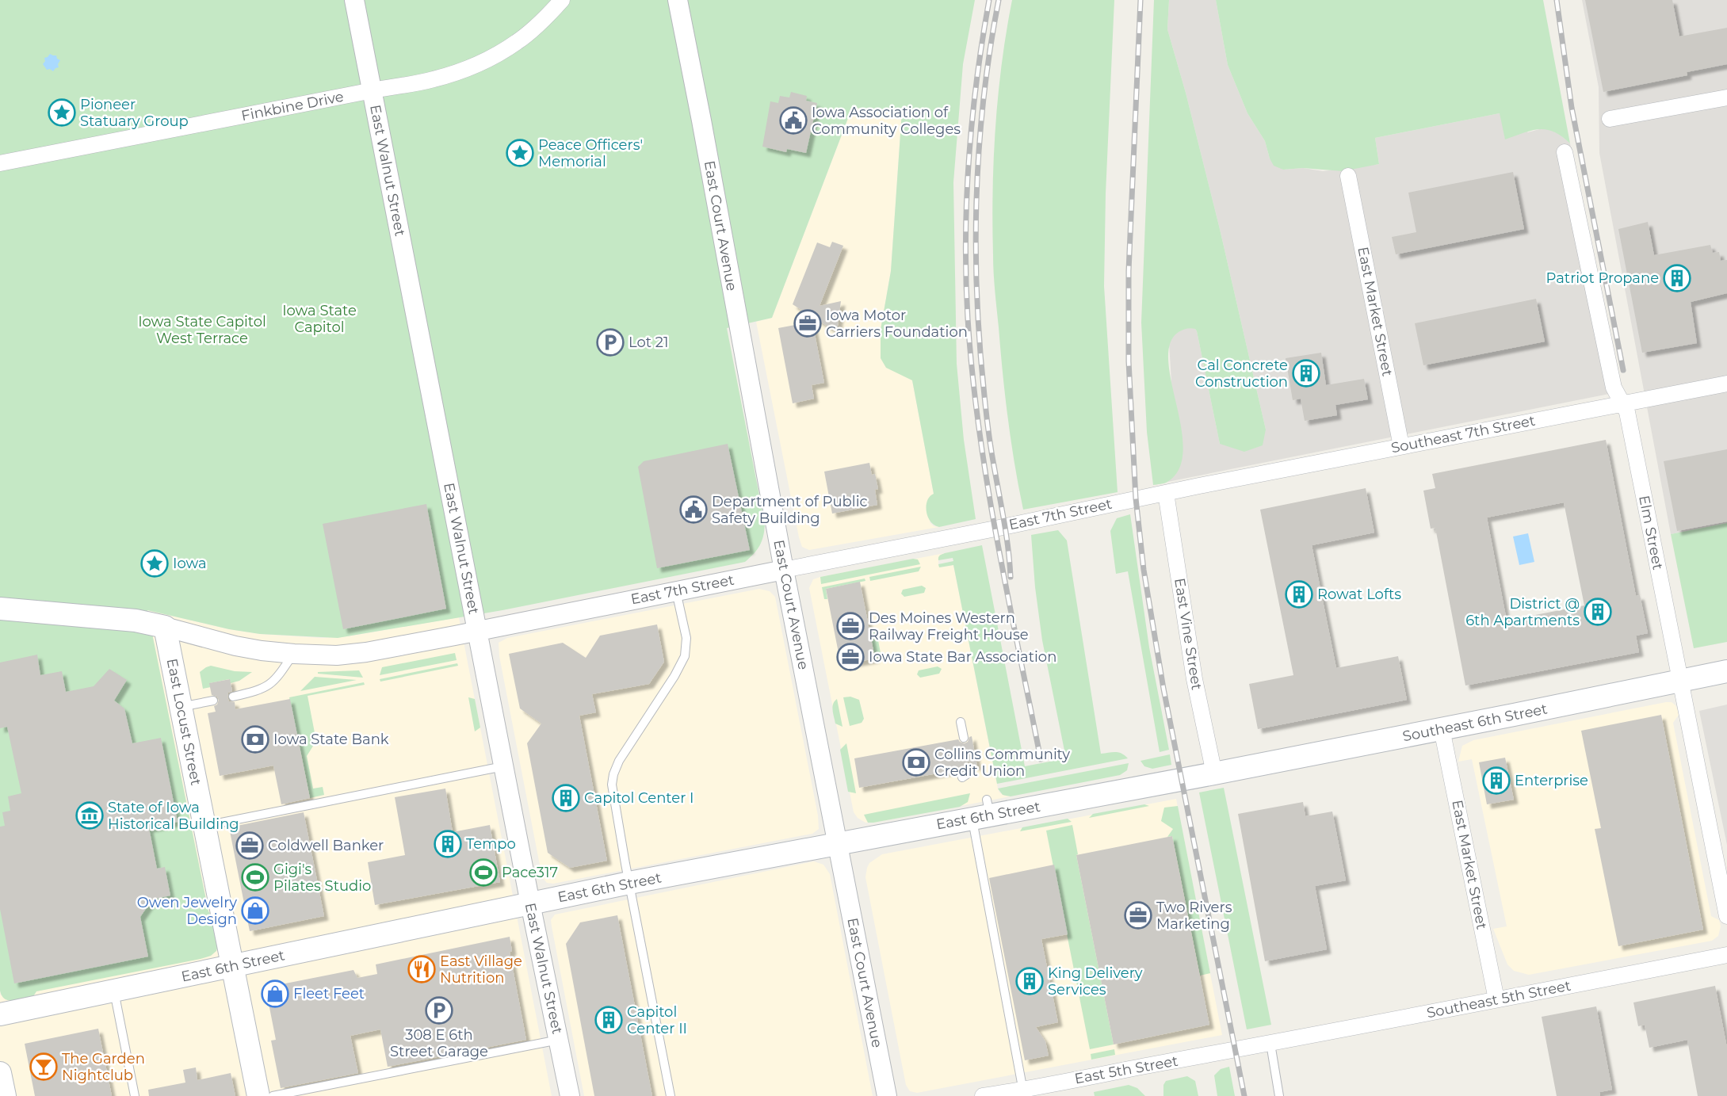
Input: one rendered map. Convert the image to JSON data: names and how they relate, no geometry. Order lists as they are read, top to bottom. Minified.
{"streets":{"main road":["East Locust Street","Southeast 6th Street","East 6th Street"],"street":["Finkbine Drive","East Walnut Street","East Court Avenue","East Market Street","Southeast 7th Street","East 7th Street","Elm Street","East Vine Street","Southeast 5th Street","East 5th Street"]},"crossings":[["Finkbine Drive","East Walnut Street"],["East Walnut Street","East 7th Street"],["East Walnut Street","East 6th Street"],["East Court Avenue","East 7th Street"],["East Court Avenue","East 6th Street"],["East Market Street","Southeast 7th Street"],["East Market Street","Southeast 6th Street"],["East Market Street","Southeast 5th Street"],["Southeast 7th Street","East 7th Street"],["Southeast 7th Street","Elm Street"],["East 7th Street","East Vine Street"],["East 7th Street","East Locust Street"],["Elm Street","Southeast 6th Street"],["East Vine Street","Southeast 6th Street"],["East Vine Street","East 6th Street"],["East Locust Street","East 6th Street"],["Southeast 6th Street","East 6th Street"],["Southeast 5th Street","East 5th Street"]],"parks":["Iowa State Capitol","Iowa State Capitol West Terrace"],"places":{"place":["Pioneer Statuary Group","Peace Officers' Memorial","Iowa"],"public building":["Iowa Association of Community Colleges","Department of Public Safety Building"],"building":["Patriot Propane","Cal Concrete Construction","Rowat Lofts","District @ 6th Apartments","Enterprise","Capitol Center I","Tempo","King Delivery Services","Capitol Center II"],"office":["Iowa Motor Carriers Foundation","Des Moines Western Railway Freight House","Iowa State Bar Association","Coldwell Banker","Two Rivers Marketing"],"parking":["Lot 21","308 E 6th Street Garage"],"bank":["Iowa State Bank","Collins Community Credit Union"],"museum":["State of Iowa Historical Building"],"sports":["Pace317","Gigi's Pilates Studio"],"shop":["Owen Jewelry Design","Fleet Feet"],"restaurant":["East Village Nutrition"],"bar":["The Garden Nightclub"]}}
